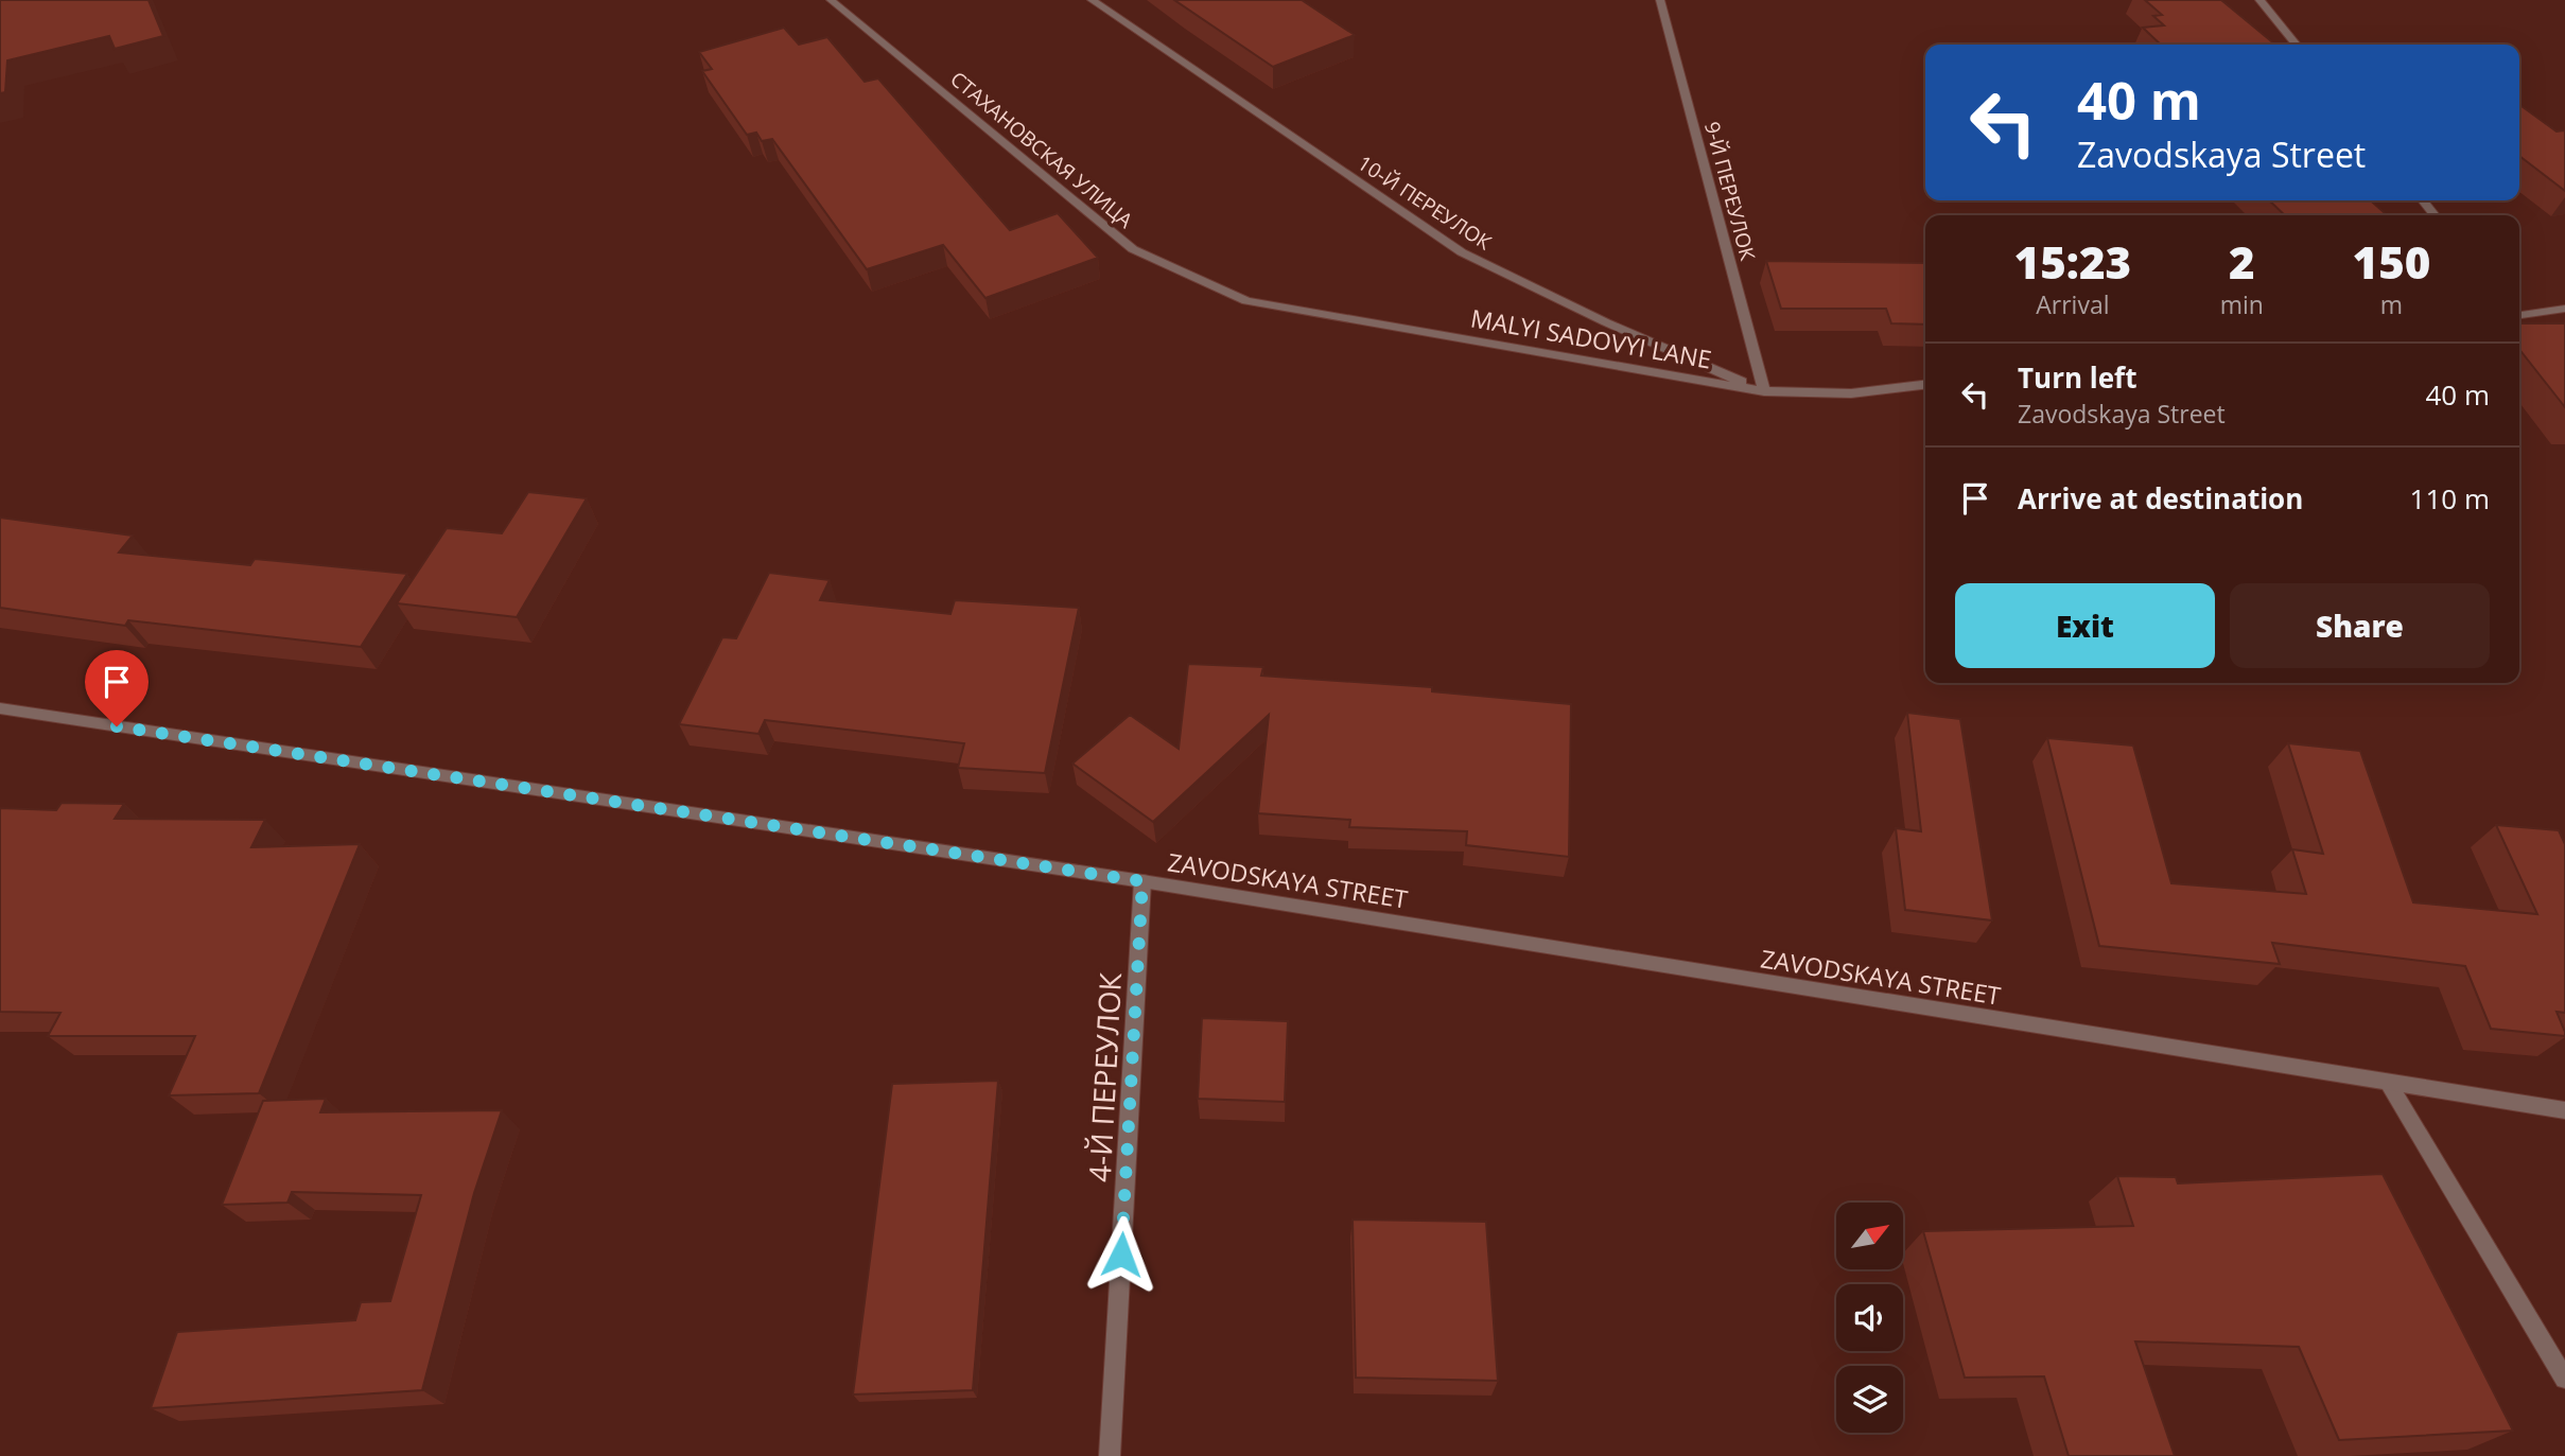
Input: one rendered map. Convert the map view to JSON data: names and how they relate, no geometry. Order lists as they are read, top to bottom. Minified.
{"streets":{"street":["СТАХАНОВСКАЯ УЛИЦА","9-Й ПЕРЕУЛОК","10-Й ПЕРЕУЛОК","MALYI SADOVYI LANE","ZAVODSKAYA STREET","4-Й ПЕРЕУЛОК"]},"crossings":[["СТАХАНОВСКАЯ УЛИЦА","MALYI SADOVYI LANE"],["9-Й ПЕРЕУЛОК","10-Й ПЕРЕУЛОК"],["9-Й ПЕРЕУЛОК","MALYI SADOVYI LANE"],["10-Й ПЕРЕУЛОК","MALYI SADOVYI LANE"],["ZAVODSKAYA STREET","4-Й ПЕРЕУЛОК"]],"north":"top right","page":{"turn":["40 m","Zavodskaya Street"],"eta":["15:23","Arrival","2","min","150","m"],"list":[{"name":"Turn left","note":"Zavodskaya Street","value":"40 m"},{"name":"Arrive at destination","value":"110 m"}],"buttons":["Exit","Share"]}}
